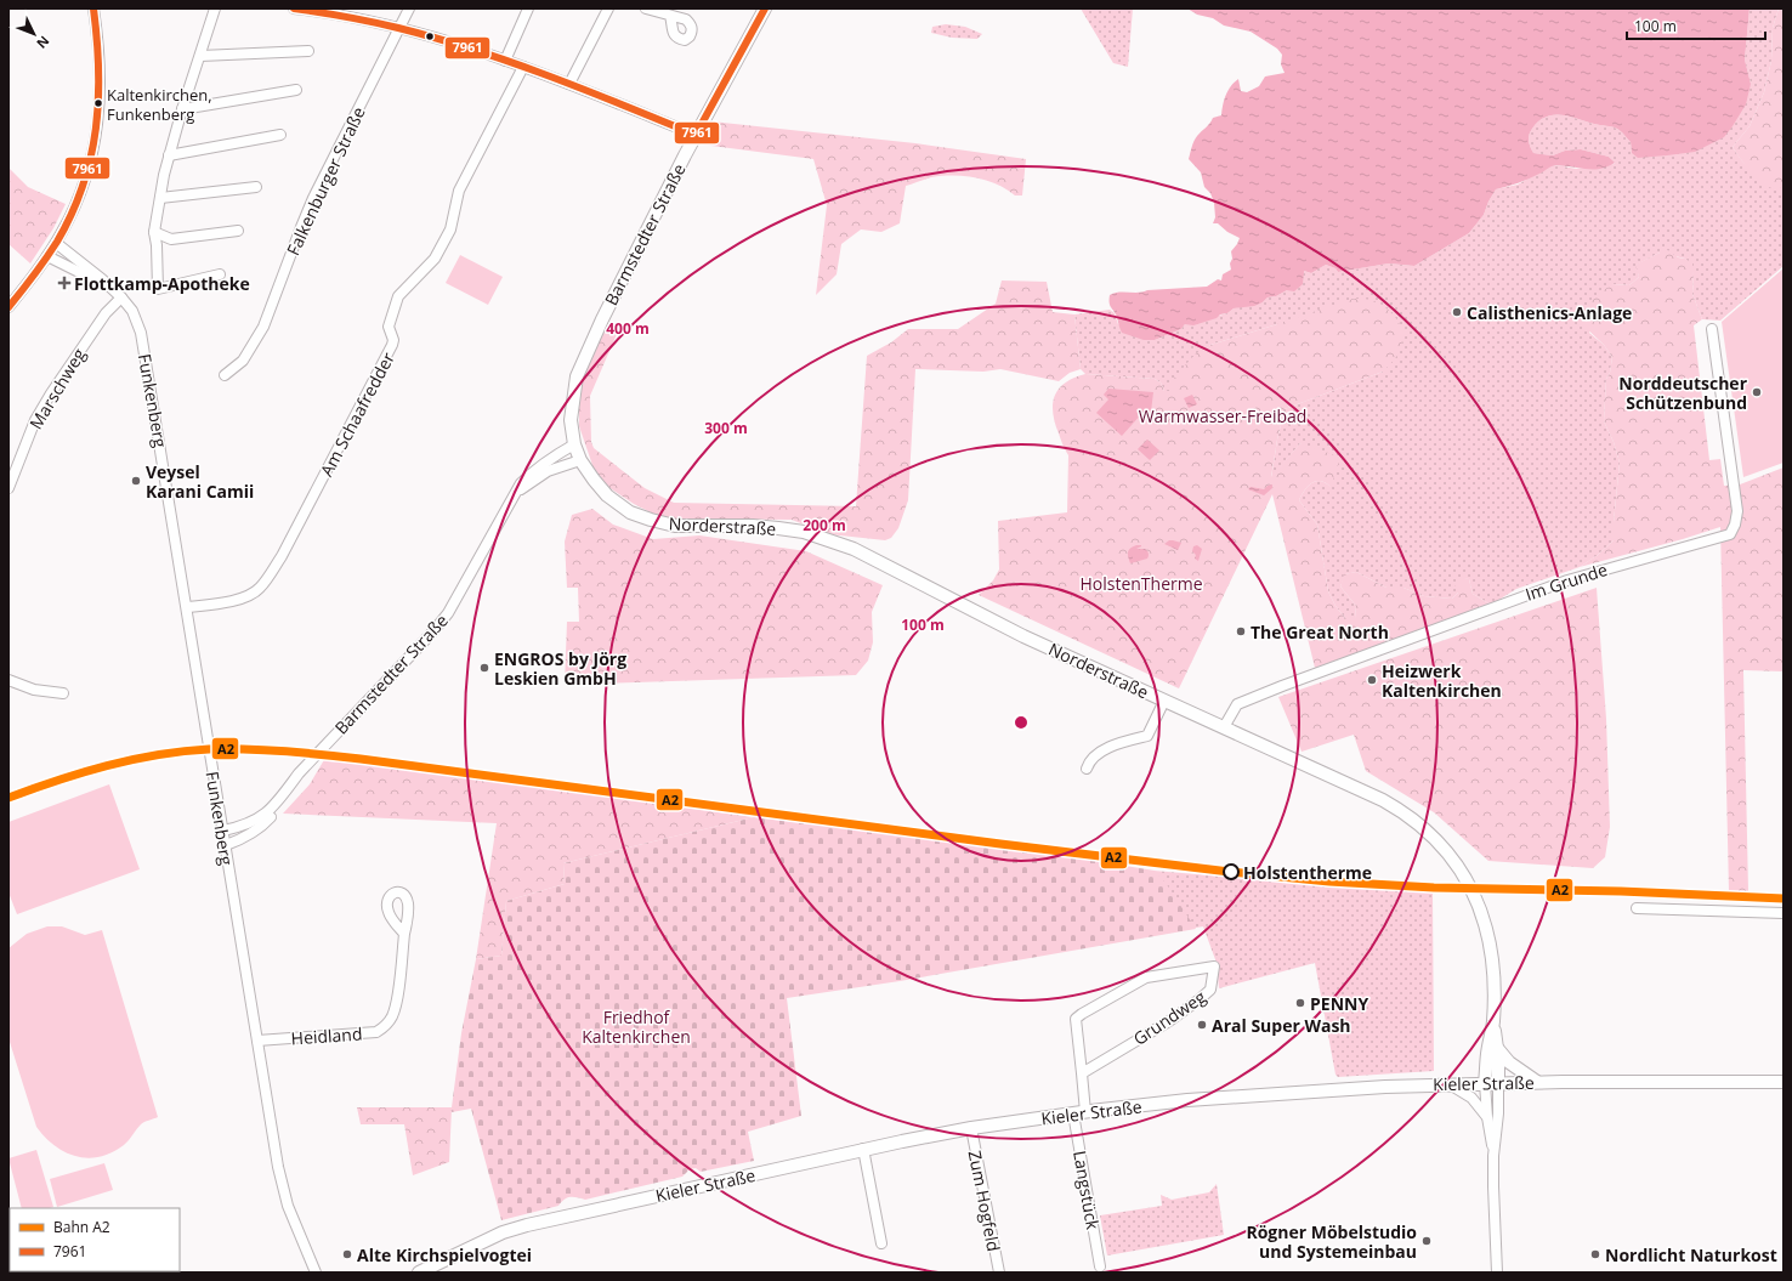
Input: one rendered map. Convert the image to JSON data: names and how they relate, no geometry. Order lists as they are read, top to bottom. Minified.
{"streets":{"main road":["Barmstedter Straße","Norderstraße","Kieler Straße"],"street":["Falkenburger Straße","Marschweg","Funkenberg","Am Schaafredder","Im Grunde","Grundweg","Heidland","Langstück","Zum Hogfeld"]},"crossings":[["Barmstedter Straße","Funkenberg"],["Barmstedter Straße","Norderstraße"],["Marschweg","Funkenberg"],["Funkenberg","Am Schaafredder"],["Funkenberg","Heidland"],["Norderstraße","Im Grunde"],["Norderstraße","Kieler Straße"],["Grundweg","Kieler Straße"],["Kieler Straße","Langstück"],["Kieler Straße","Zum Hogfeld"]],"parks":["Warmwasser-Freibad","HolstenTherme","Friedhof Kaltenkirchen"],"places":{"other":["Kaltenkirchen, Funkenberg","Calisthenics-Anlage","Norddeutscher Schützenbund","Veysel Karani Camii","The Great North","ENGROS by Jörg Leskien GmbH","Heizwerk Kaltenkirchen","Holstentherme","PENNY","Aral Super Wash","Rögner Möbelstudio und Systemeinbau","Alte Kirchspielvogtei","Nordlicht Naturkost"],"health":["Flottkamp-Apotheke"]},"lines":["transit line 7961","rail line A2"],"legend":["Bahn A2","7961"],"scale_bar":"100 m","north":"bottom right","rings":["400 m","300 m","200 m","100 m"]}
